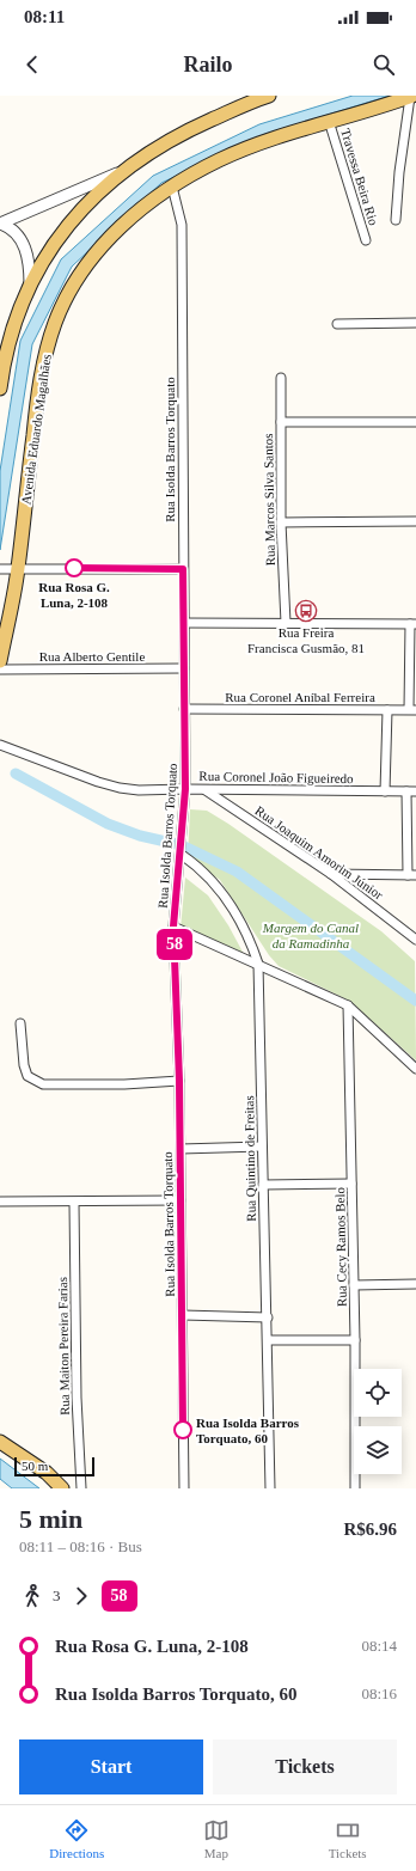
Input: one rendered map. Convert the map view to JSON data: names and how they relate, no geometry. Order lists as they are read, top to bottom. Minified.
{"streets":{"main road":["Avenida Eduardo Magalhães"],"street":["Travessa Beira Rio","Rua Isolda Barros Torquato","Rua Marcos Silva Santos","Rua Alberto Gentile","Rua Coronel Aníbal Ferreira","Rua Coronel João Figueiredo","Rua Joaquim Amorim Júnior","Rua Quintino de Freitas","Rua Cecy Ramos Belo","Rua Maiton Pereira Farias"]},"crossings":[["Travessa Beira Rio","Avenida Eduardo Magalhães"],["Avenida Eduardo Magalhães","Rua Isolda Barros Torquato"],["Rua Isolda Barros Torquato","Rua Alberto Gentile"],["Rua Isolda Barros Torquato","Rua Coronel Aníbal Ferreira"],["Rua Isolda Barros Torquato","Rua Coronel João Figueiredo"],["Rua Isolda Barros Torquato","Rua Quintino de Freitas"],["Rua Coronel João Figueiredo","Rua Joaquim Amorim Júnior"]],"parks":["Margem do Canal da Ramadinha"],"places":{"other":["Rua Rosa G. Luna, 2-108","Rua Isolda Barros Torquato, 60"],"bus stop":["Rua Freira Francisca Gusmão, 81"]},"lines":["bus line 58"],"scale_bar":"50 m","page":{"status":"08:11","header":"Railo","on_map":"58","scale":"50 m","heading":["5 min","08:11 – 08:16 · Bus","R$6.96"],"legs":["3","58"],"list":[{"name":"Rua Rosa G. Luna, 2-108","value":"08:14"},{"name":"Rua Isolda Barros Torquato, 60","value":"08:16"}],"buttons":["Start","Tickets"],"tabs":["Directions","Map","Tickets"]}}
